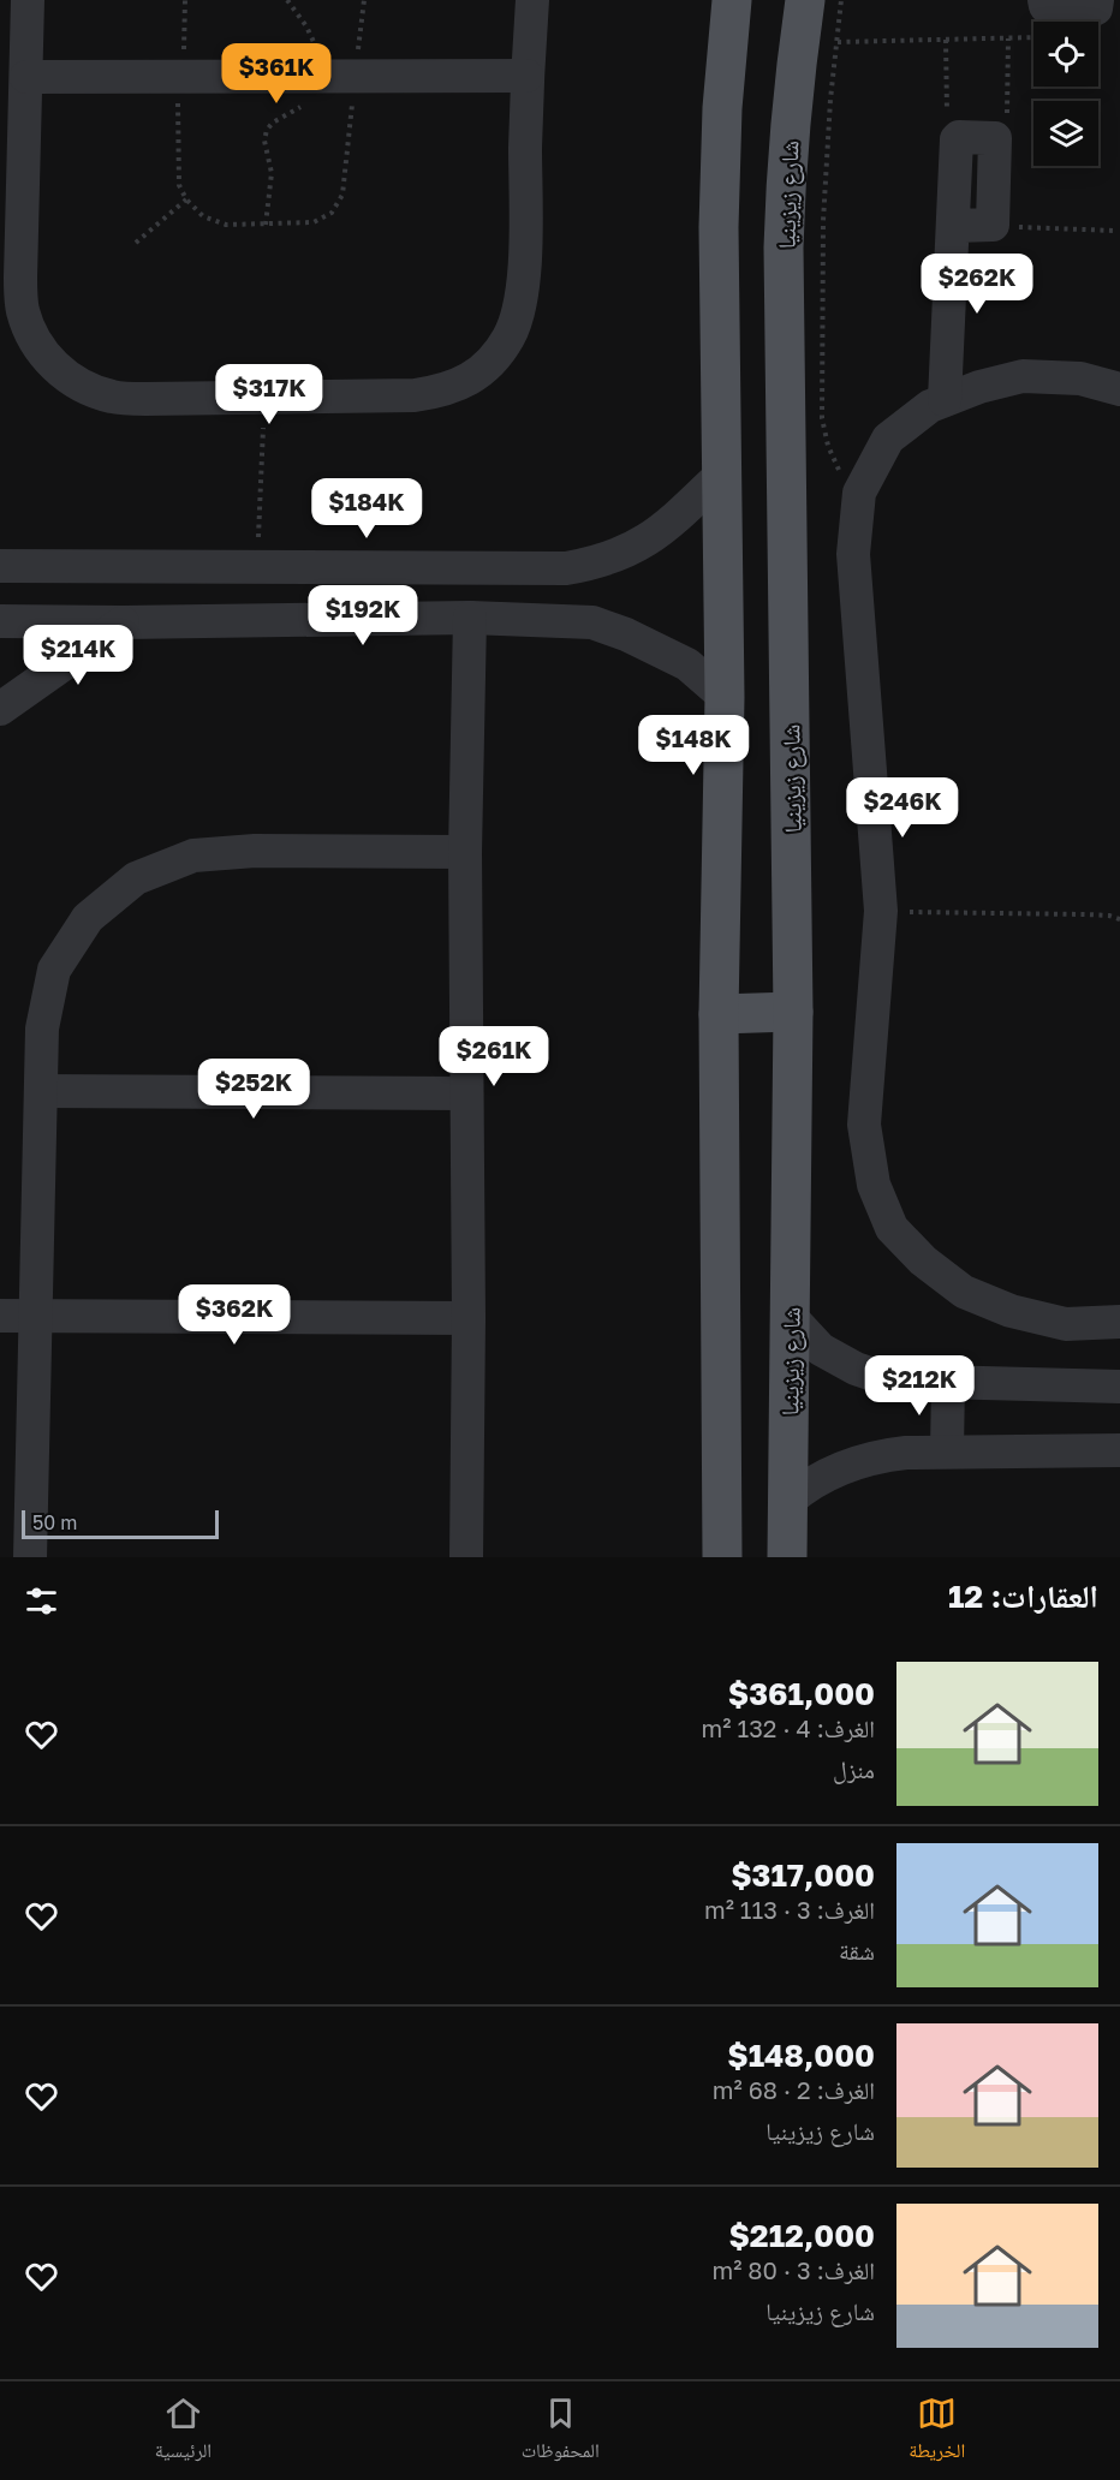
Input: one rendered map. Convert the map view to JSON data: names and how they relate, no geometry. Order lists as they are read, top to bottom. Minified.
{"streets":{"main road":["شارع زيزينيا"]},"scale_bar":"50 m","page":{"price":["$361K","$262K","$317K","$184K","$192K","$214K","$148K","$246K","$261K","$252K","$362K","$212K"],"scale":"50 m","heading":"العقارات: 12","list":[{"name":"$361,000","note":"الغرف: 4 · 132 m² · منزل"},{"name":"$317,000","note":"الغرف: 3 · 113 m² · شقة"},{"name":"$148,000","note":"الغرف: 2 · 68 m² · شارع زيزينيا"},{"name":"$212,000","note":"الغرف: 3 · 80 m² · شارع زيزينيا"}],"tabs":["الخريطة","المحفوظات","الرئيسية"]}}
